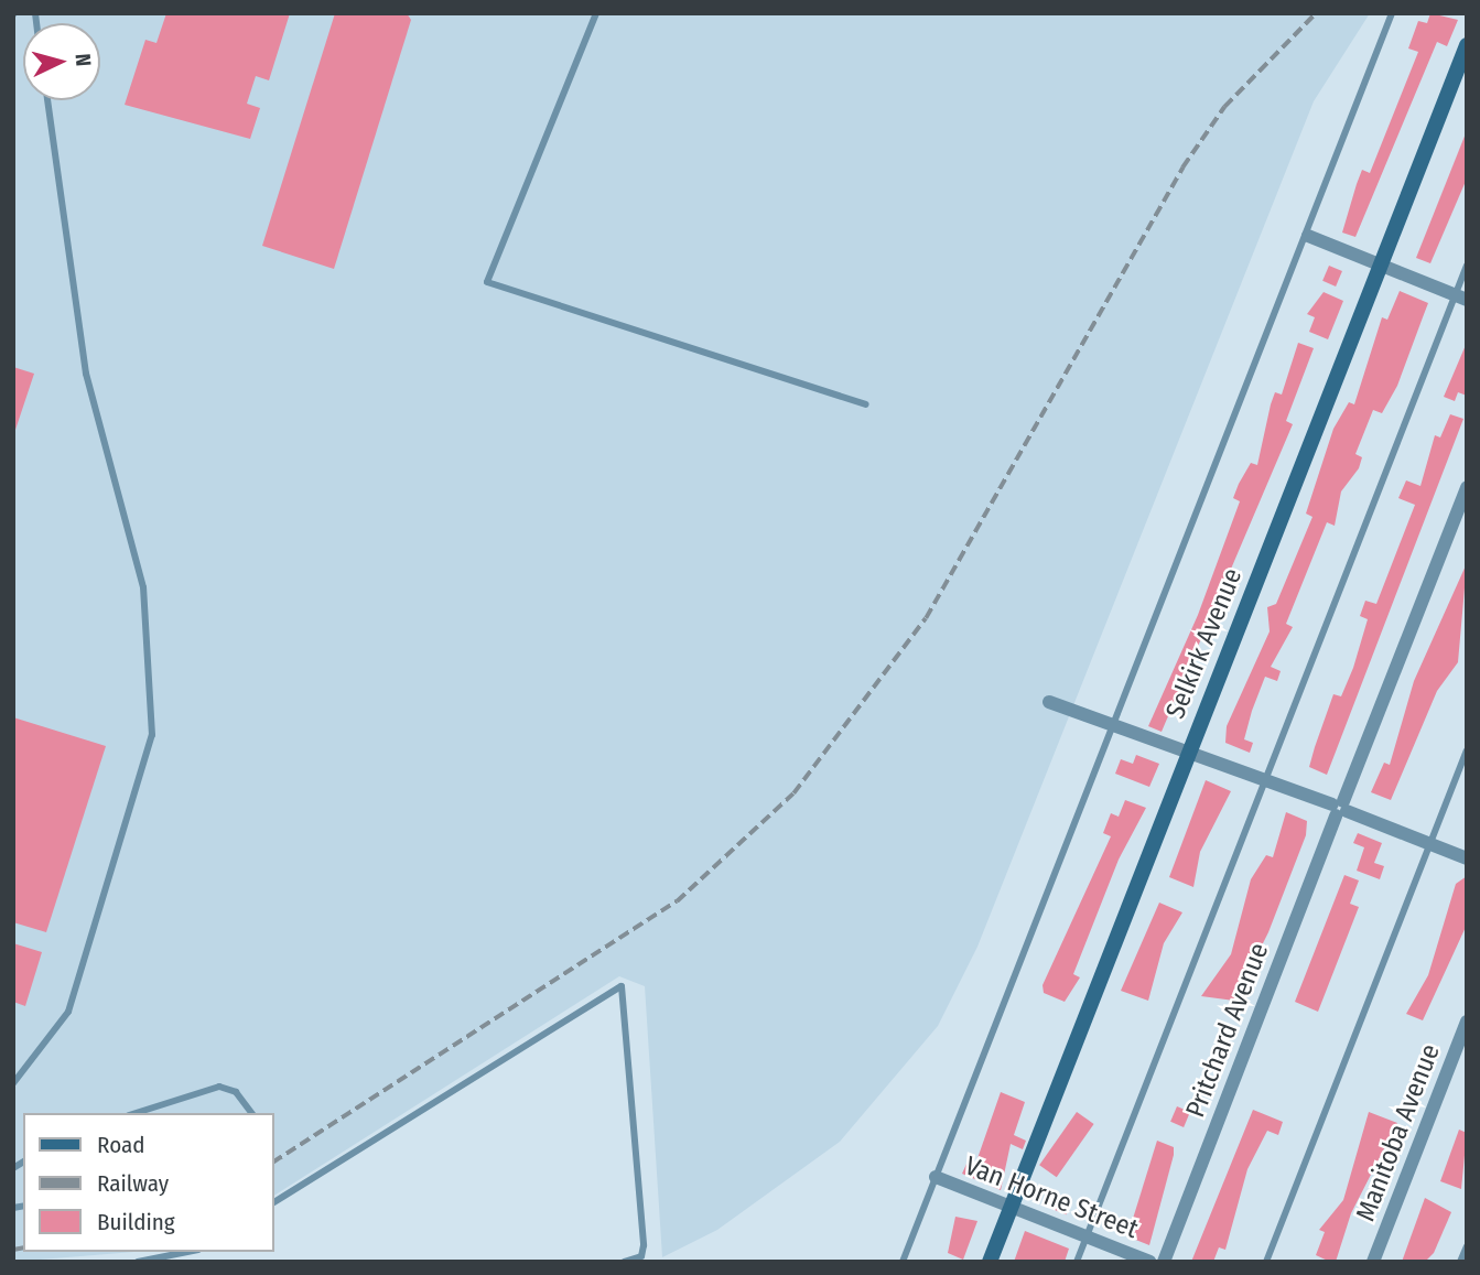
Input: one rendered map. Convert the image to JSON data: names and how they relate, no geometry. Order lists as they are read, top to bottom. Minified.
{"streets":{"street":["Selkirk Avenue","Pritchard Avenue","Manitoba Avenue","Van Horne Street"]},"crossings":[["Selkirk Avenue","Van Horne Street"]],"legend":["Road","Railway","Building"],"north":"right"}
